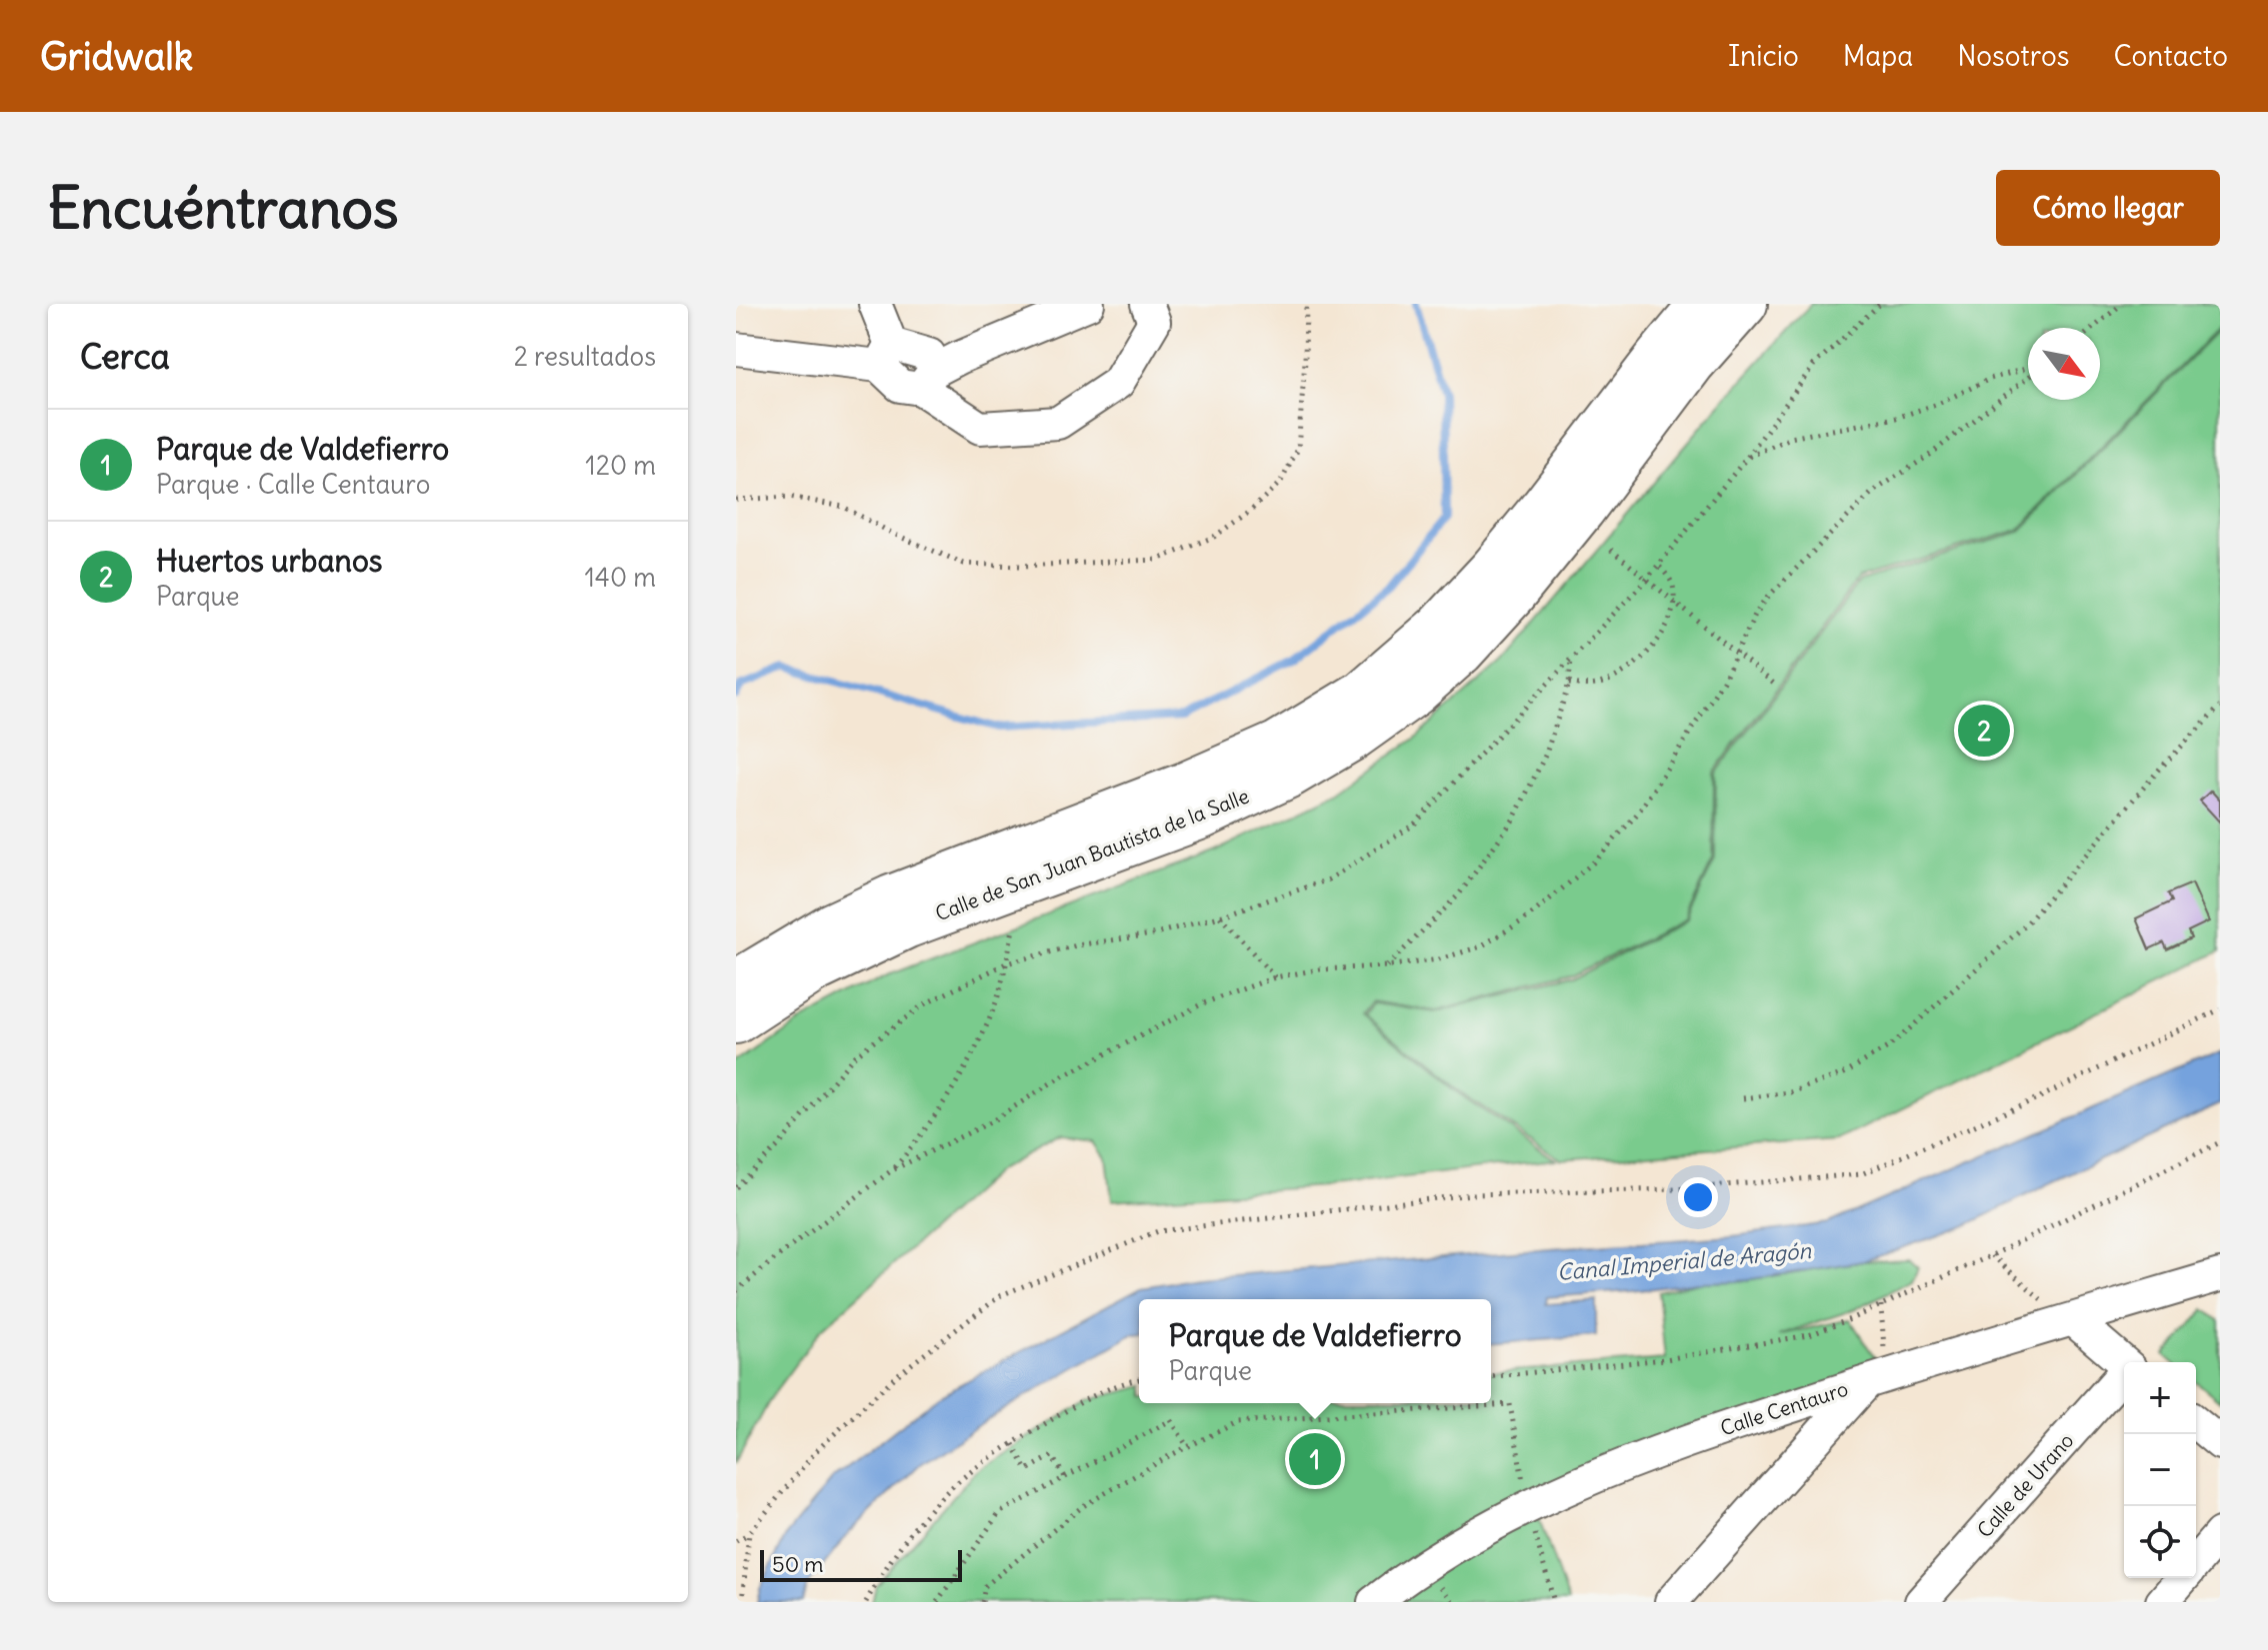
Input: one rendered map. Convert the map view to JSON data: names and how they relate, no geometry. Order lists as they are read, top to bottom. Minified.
{"streets":{"main road":["Calle de San Juan Bautista de la Salle"],"street":["Calle Centauro","Calle de Urano"]},"water":["Canal Imperial de Aragón"],"scale_bar":"50 m","north":"bottom right","page":{"header":"Gridwalk","nav":["Inicio","Mapa","Nosotros","Contacto"],"buttons":"Cómo llegar","title":"Encuéntranos","heading":["Cerca","2 resultados"],"list":[{"mark":"1","name":"Parque de Valdefierro","note":"Parque · Calle Centauro","value":"120 m"},{"mark":"2","name":"Huertos urbanos","note":"Parque","value":"140 m"}],"pins":["2","1"],"popup":["Parque de Valdefierro","Parque"],"map_buttons":["+","−"],"scale":"50 m"}}
